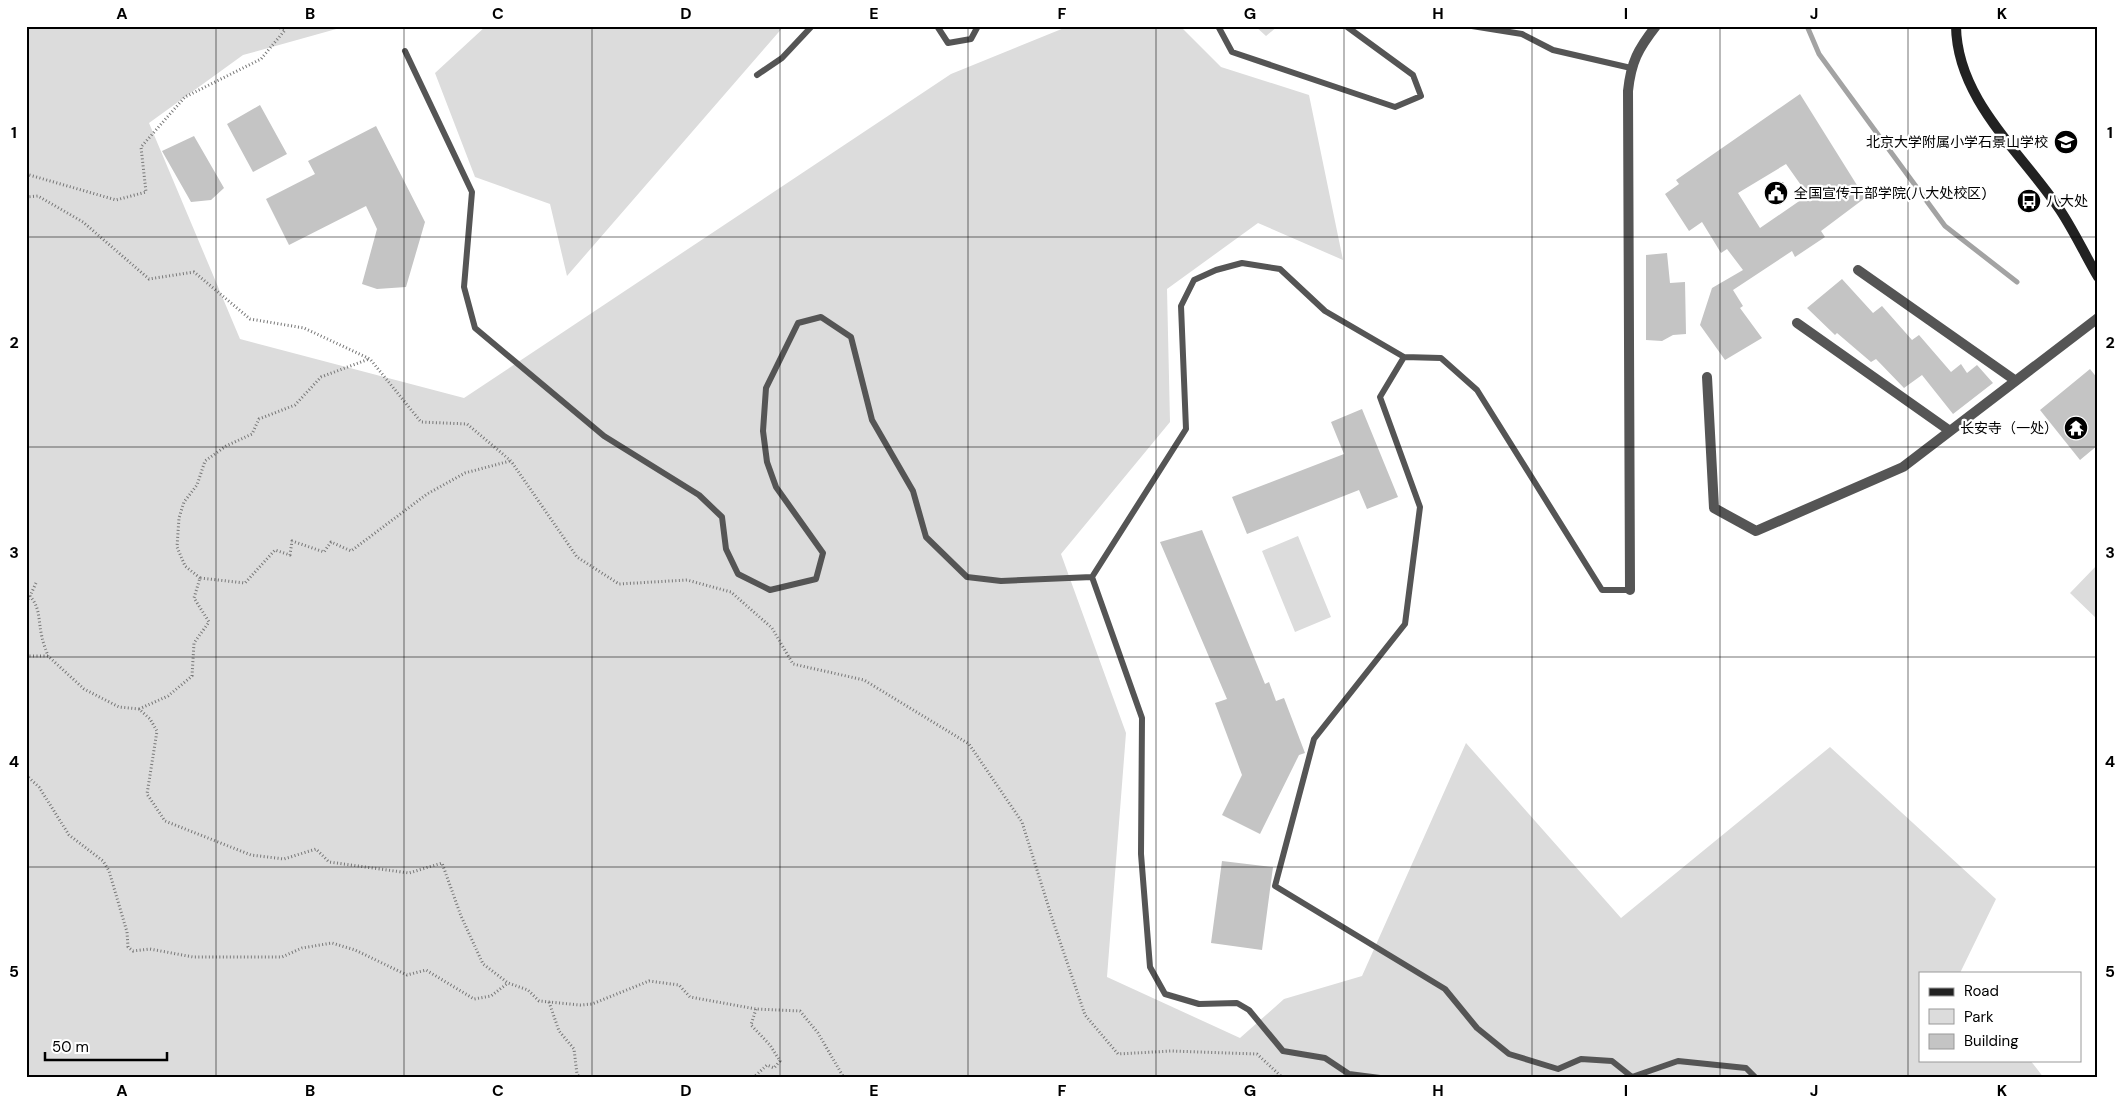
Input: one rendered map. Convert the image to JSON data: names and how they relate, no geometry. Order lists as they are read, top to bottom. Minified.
{"places":{"school or university":["北京大学附属小学石景山学校"],"public building":["全国宣传干部学院(八大处校区)"],"bus stop":["八大处"],"temple":["长安寺（一处）"]},"legend":["Road","Park","Building"],"scale_bar":"50 m","grid":{"columns":["A","B","C","D","E","F","G","H","I","J","K"],"rows":["1","2","3","4","5"]}}
